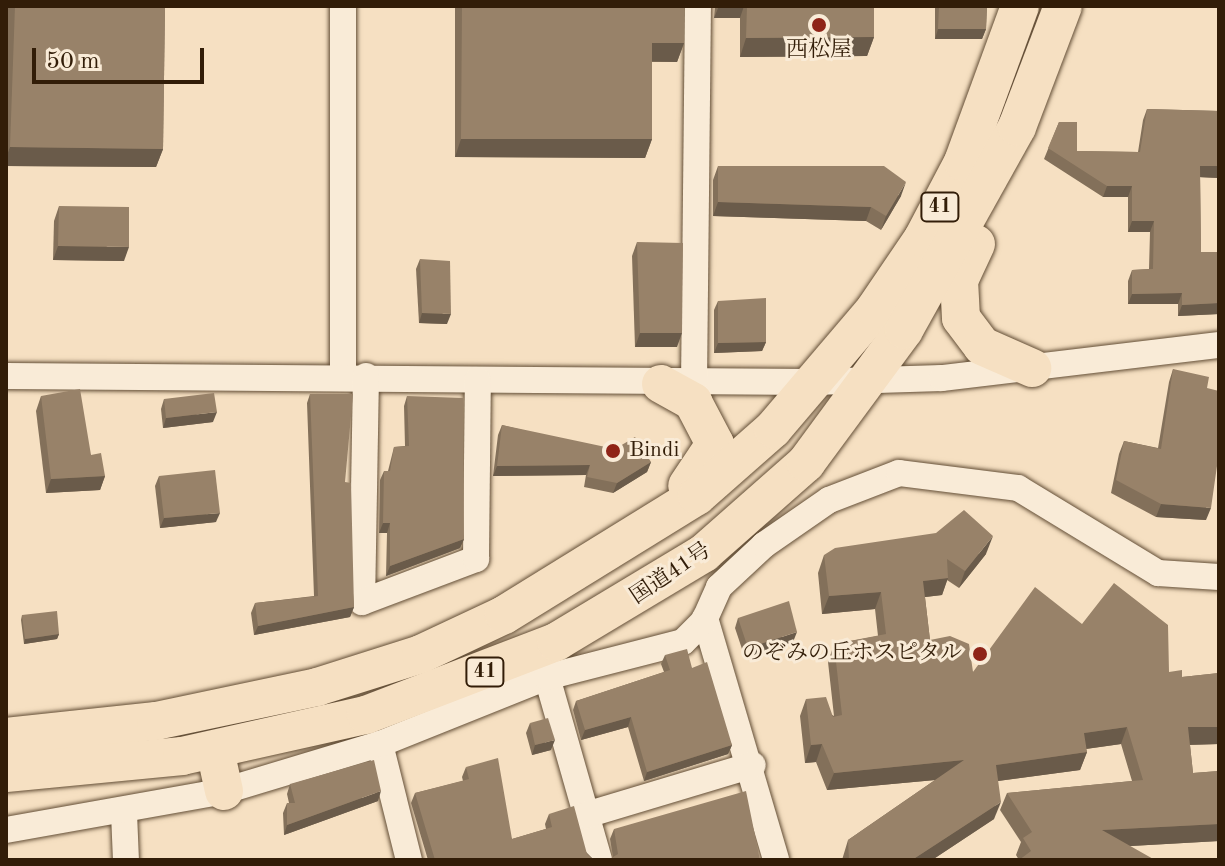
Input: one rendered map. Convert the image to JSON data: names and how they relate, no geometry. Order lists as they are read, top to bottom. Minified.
{"streets":{"highway":["41","国道41号"]},"places":["西松屋","Bindi","のぞみの丘ホスピタル"],"scale_bar":"50 m"}
